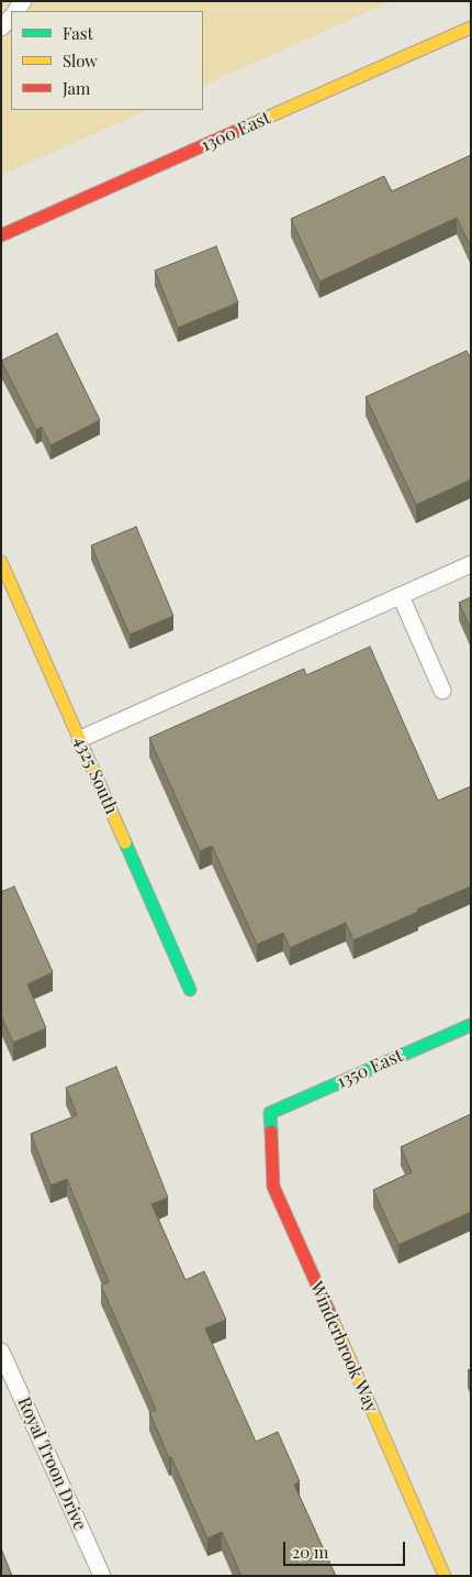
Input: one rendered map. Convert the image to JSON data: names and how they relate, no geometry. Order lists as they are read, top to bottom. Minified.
{"streets":{"street":["1300 East","4325 South","1350 East","Winderbrook Way"],"lane":["Royal Troon Drive"]},"crossings":[["1350 East","Winderbrook Way"]],"legend":["Fast","Slow","Jam"],"scale_bar":"20 m"}
